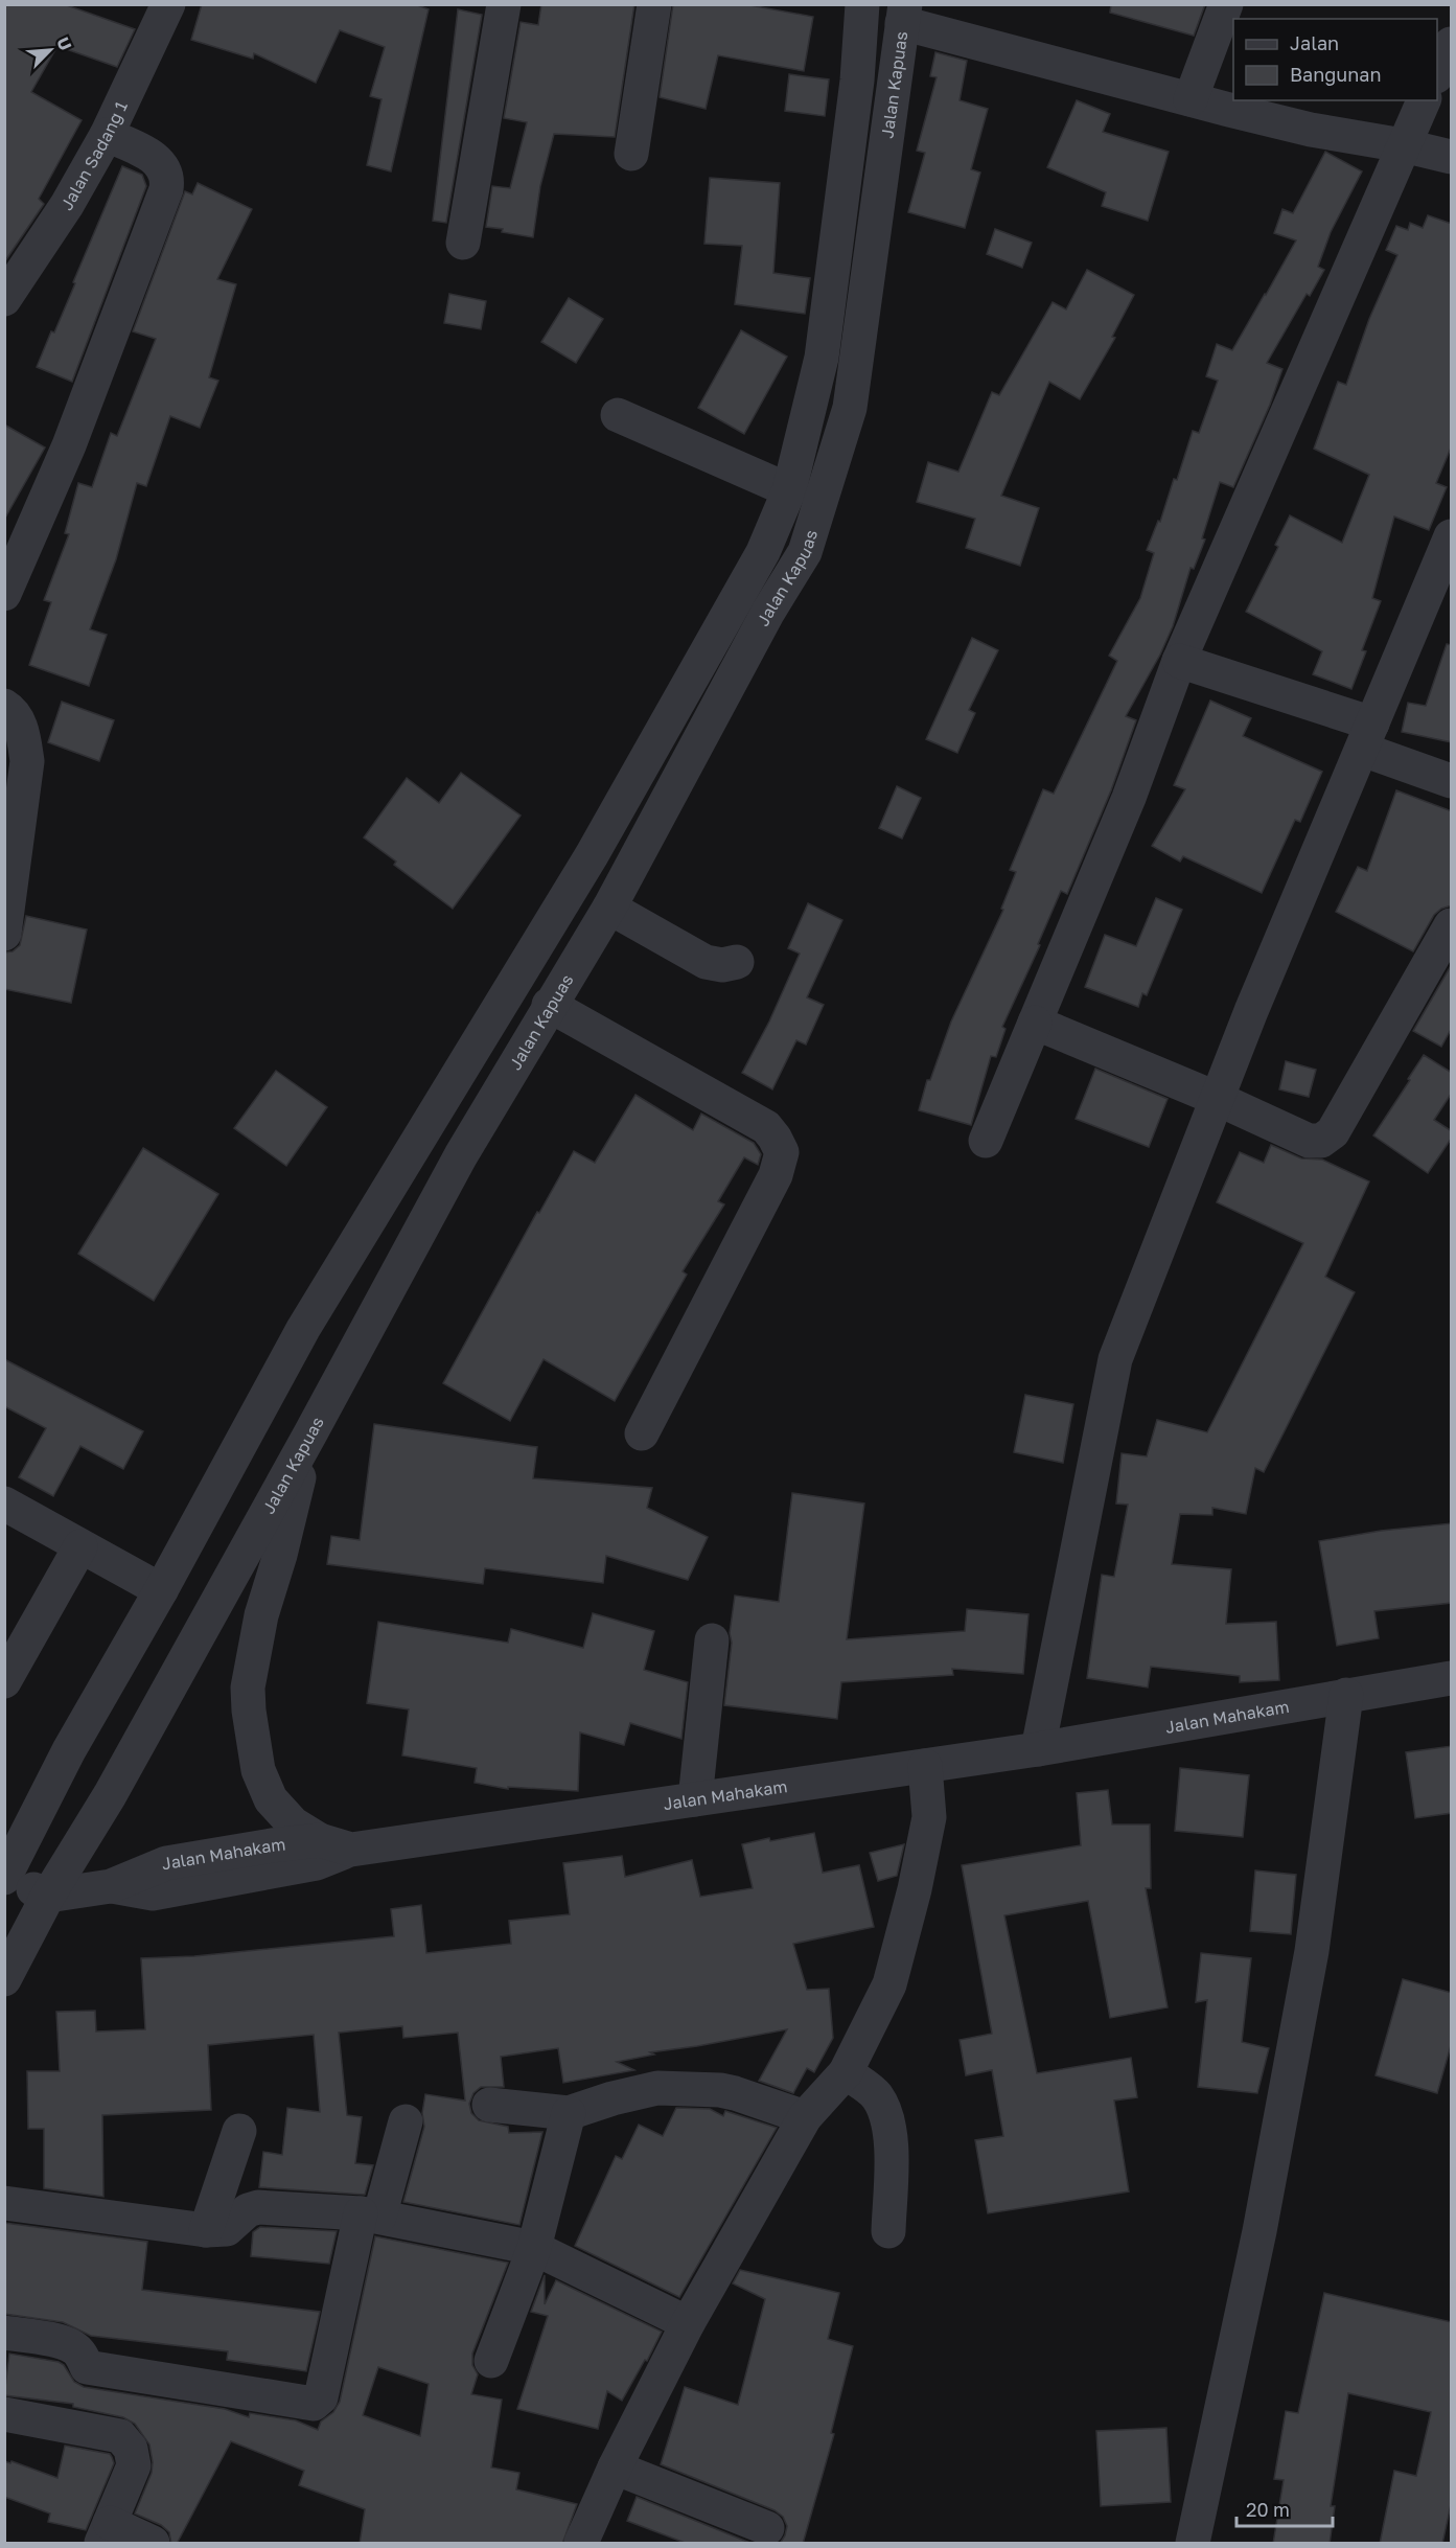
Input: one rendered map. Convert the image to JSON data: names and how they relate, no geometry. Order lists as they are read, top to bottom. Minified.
{"streets":{"street":["Jalan Kapuas","Jalan Sadang 1","Jalan Mahakam"]},"crossings":[["Jalan Kapuas","Jalan Mahakam"]],"legend":["Jalan","Bangunan"],"scale_bar":"20 m","north":"top right"}
